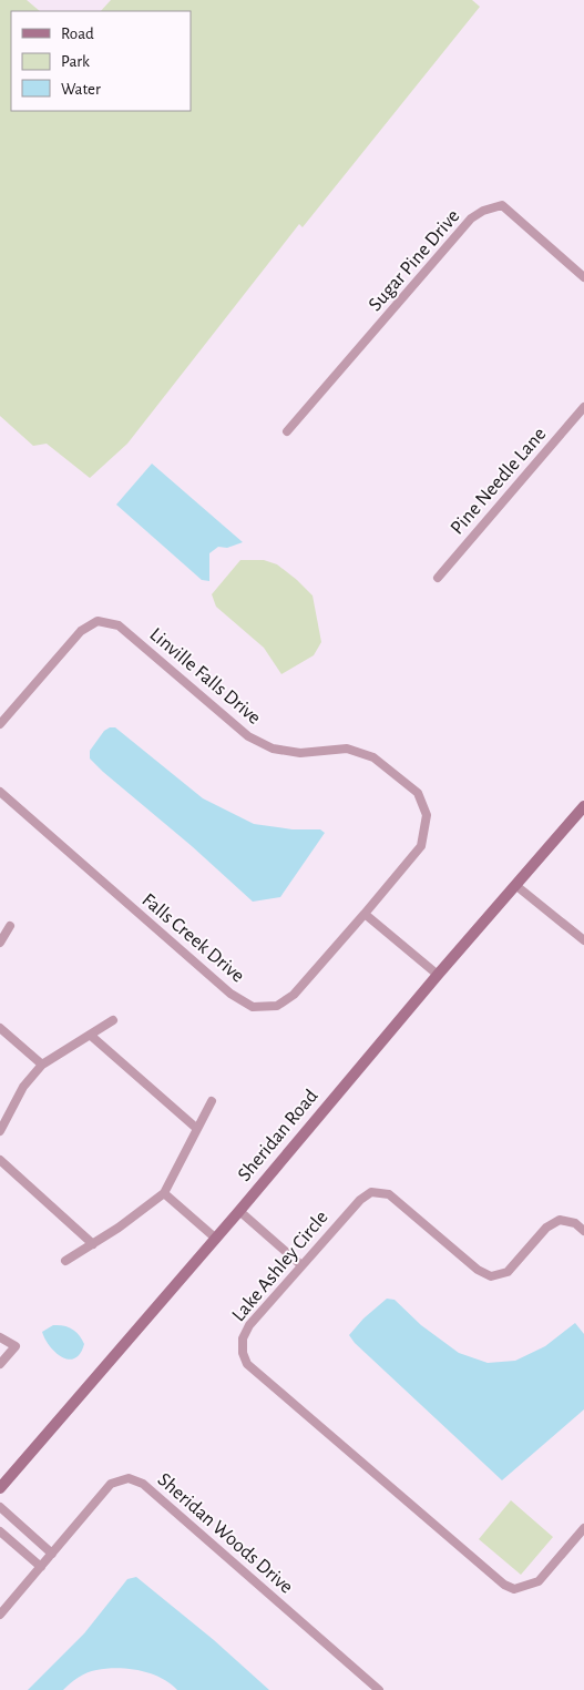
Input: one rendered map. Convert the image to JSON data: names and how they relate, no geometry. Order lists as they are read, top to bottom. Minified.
{"streets":{"street":["Sugar Pine Drive","Pine Needle Lane","Linville Falls Drive","Falls Creek Drive","Sheridan Road","Lake Ashley Circle","Sheridan Woods Drive"]},"crossings":[["Linville Falls Drive","Falls Creek Drive"]],"legend":["Road","Park","Water"]}
